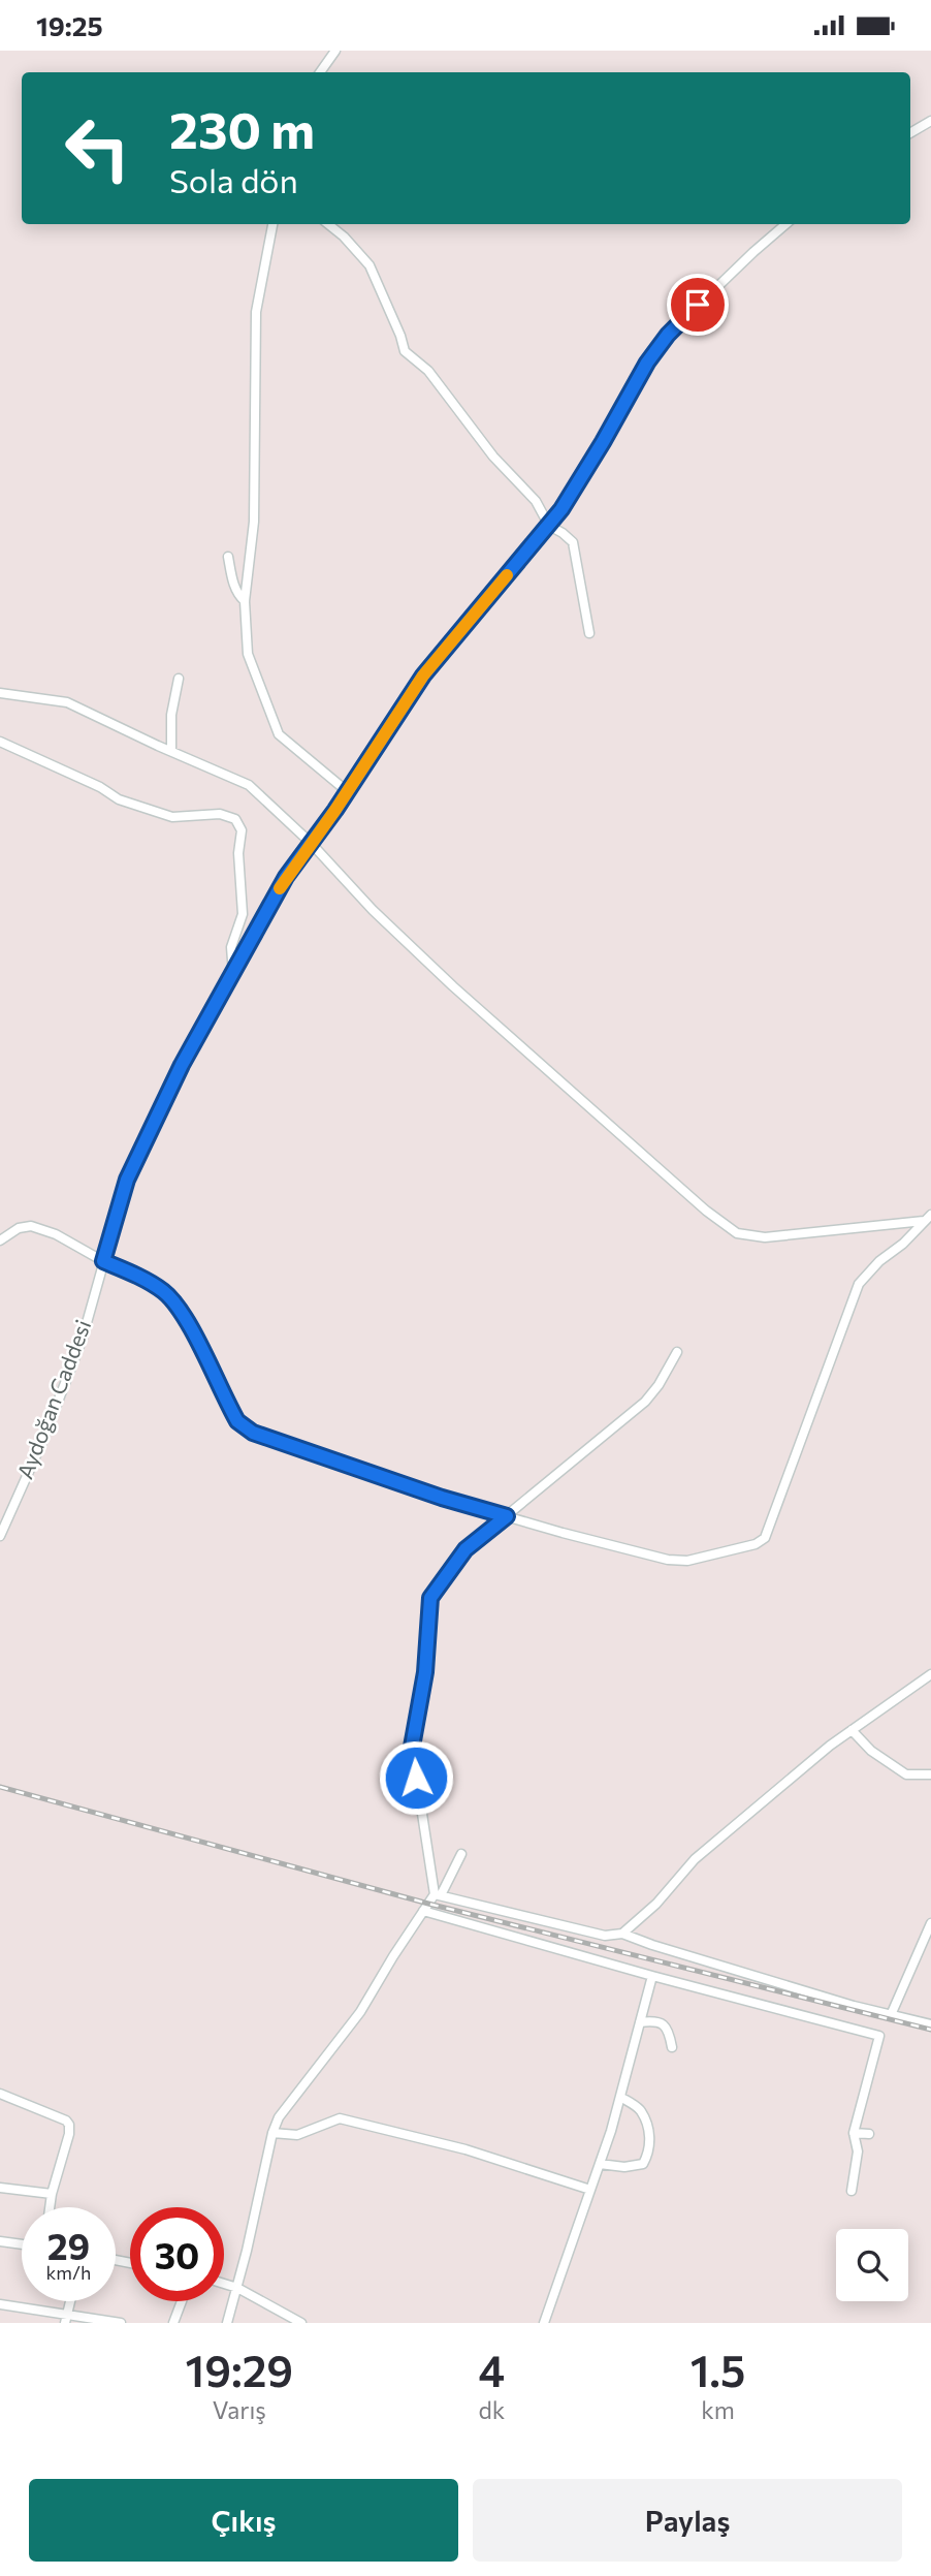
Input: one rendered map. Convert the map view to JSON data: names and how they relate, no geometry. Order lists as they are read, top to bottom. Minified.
{"streets":{"street":["Aydoğan Caddesi"]},"page":{"status":"19:25","turn":["230 m","Sola dön"],"speed":"29 km/h","limit":"30","eta":["19:29","Varış","4","dk","1.5","km"],"buttons":["Çıkış","Paylaş"]}}
